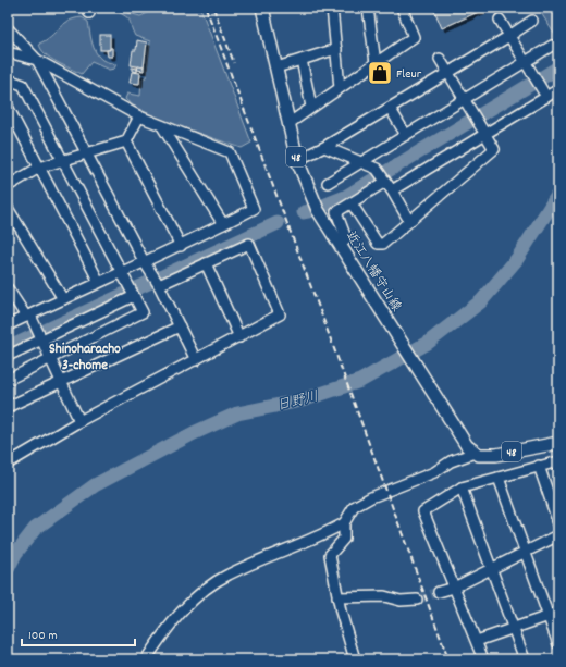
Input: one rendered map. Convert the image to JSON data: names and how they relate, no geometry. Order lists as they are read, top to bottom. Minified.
{"streets":{"main road":["48","近江八幡守山線"]},"crossings":[["48","近江八幡守山線"]],"districts":["Shinoharacho 3-chome"],"water":["日野川"],"places":{"shop":["Fleur"]},"scale_bar":"100 m"}
